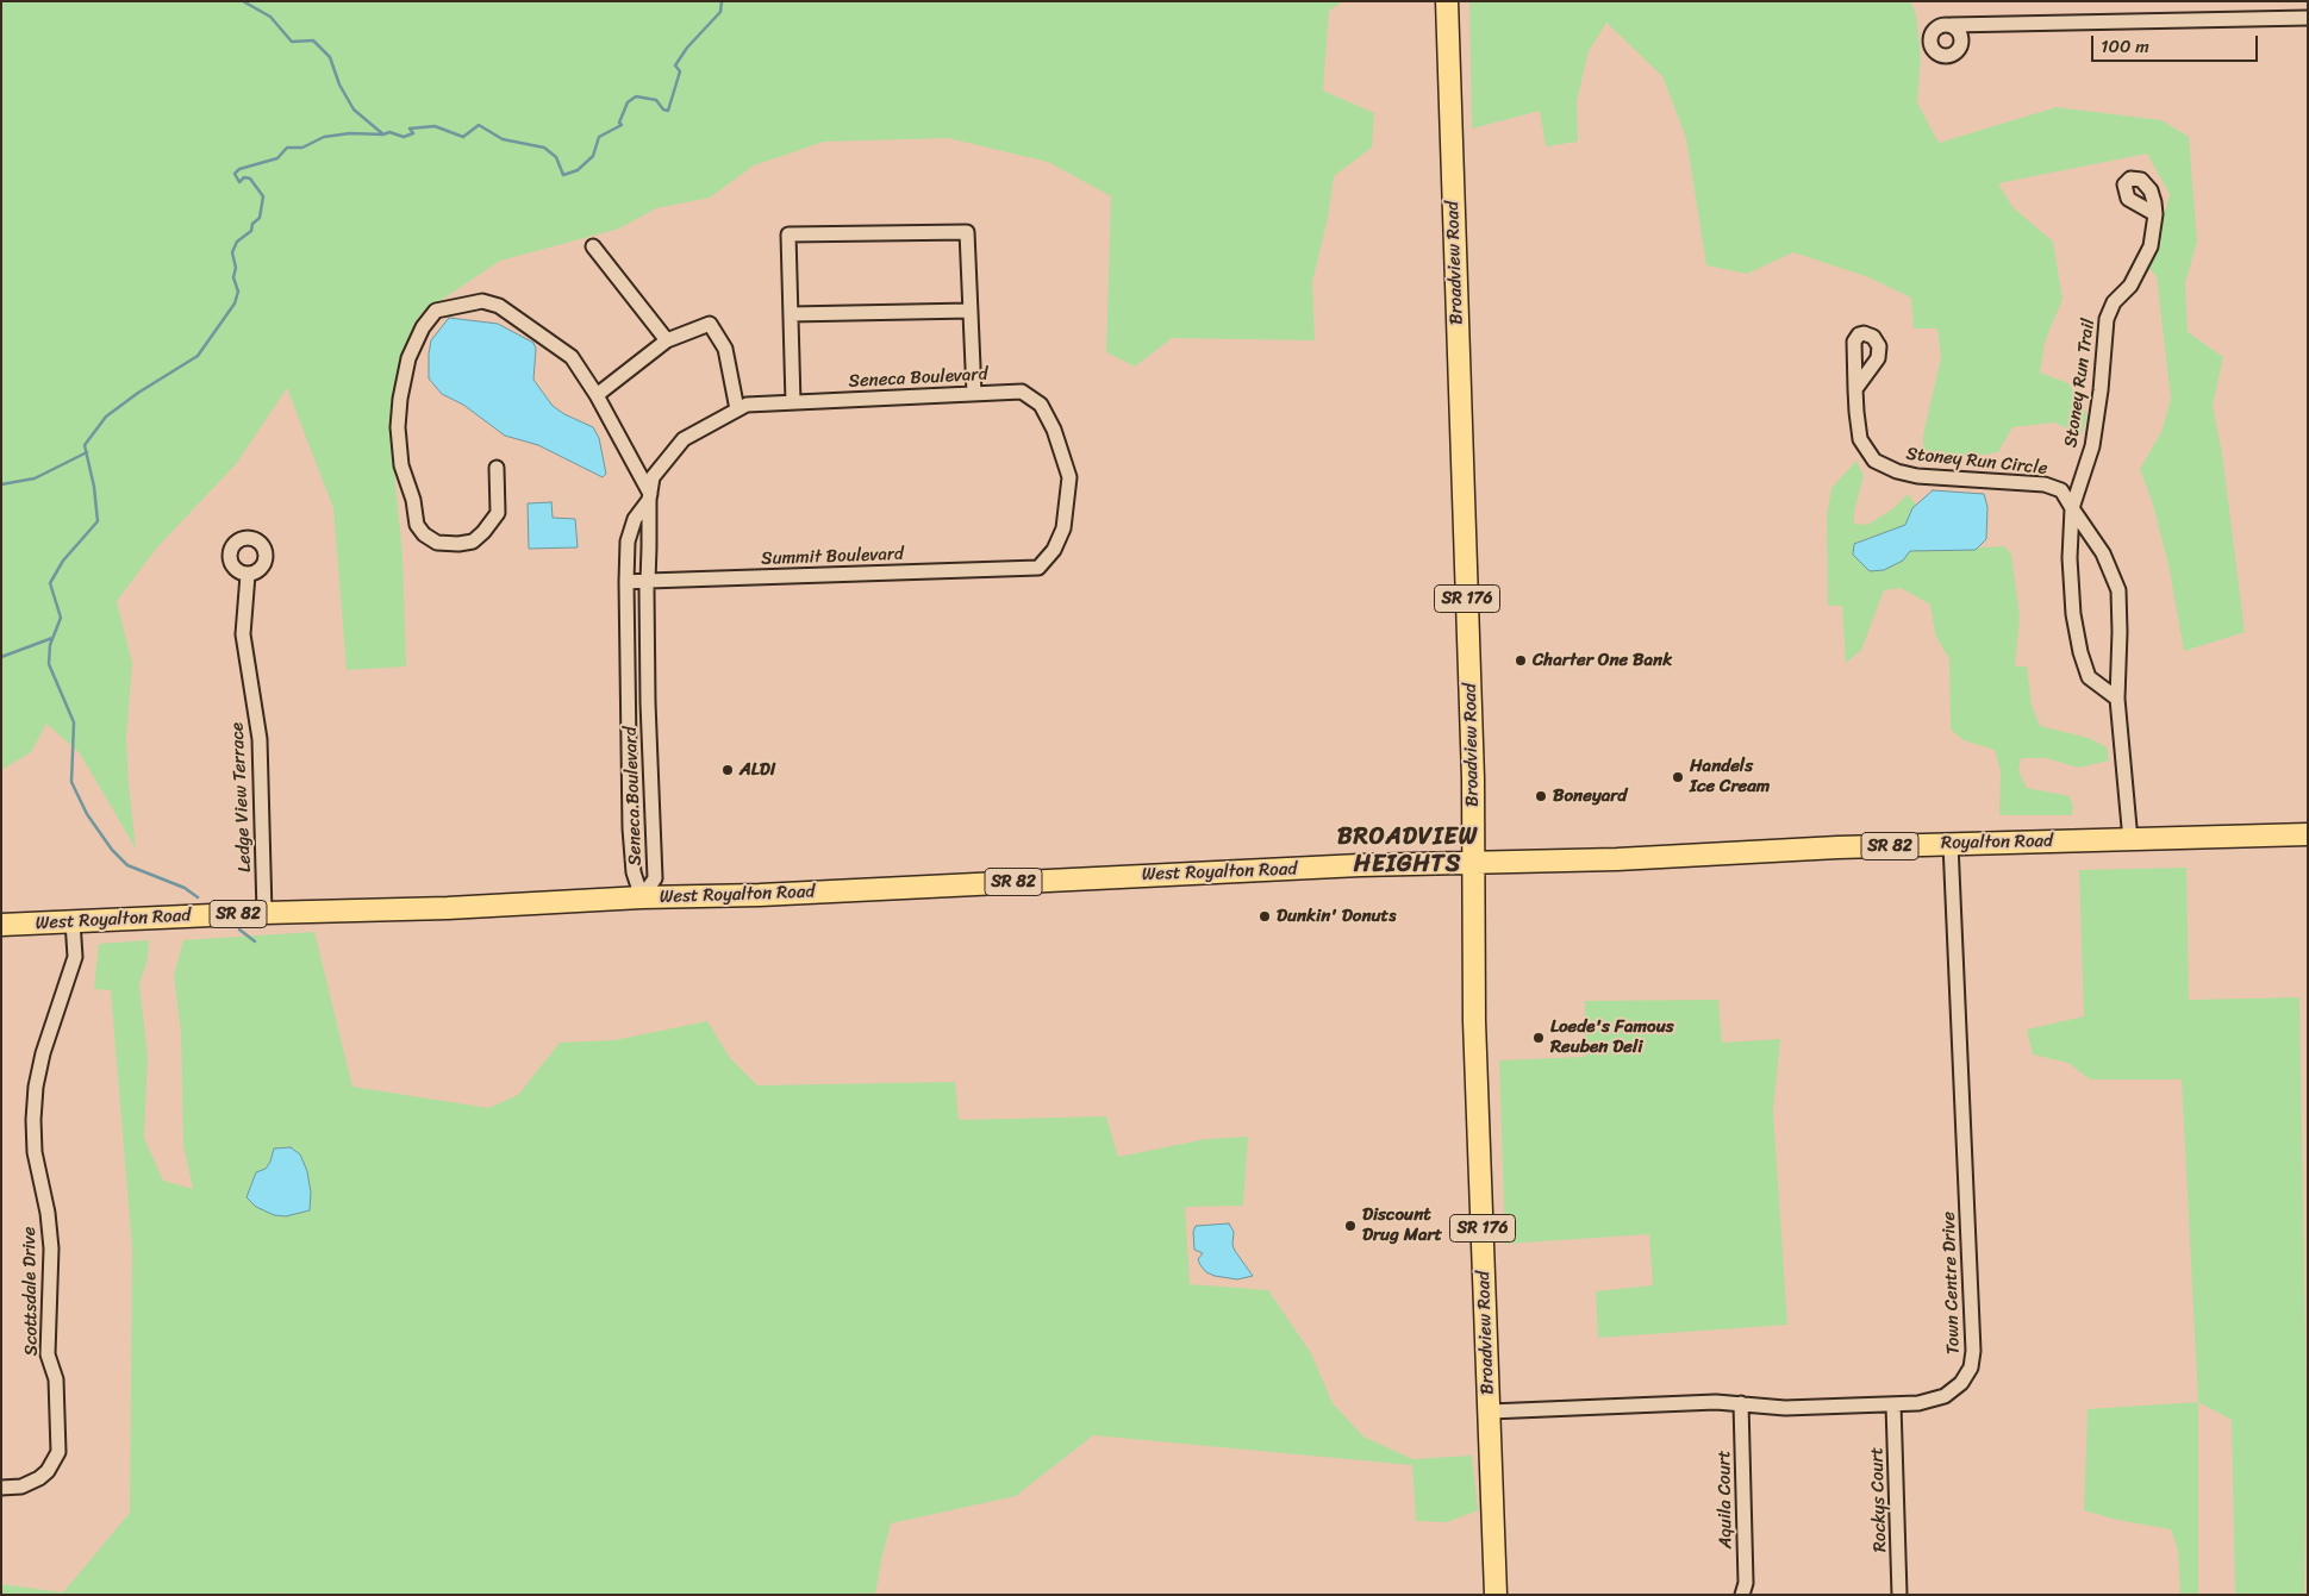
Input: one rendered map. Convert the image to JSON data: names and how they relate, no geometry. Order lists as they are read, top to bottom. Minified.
{"streets":{"main road":["Broadview Road","SR 176","Royalton Road","SR 82","West Royalton Road"],"street":["Seneca Boulevard","Stoney Run Trail","Stoney Run Circle","Summit Boulevard","Ledge View Terrace","Town Centre Drive","Scottsdale Drive","Aquila Court","Rockys Court"]},"crossings":[["Broadview Road","Royalton Road"],["Broadview Road","West Royalton Road"],["Broadview Road","Town Centre Drive"],["Seneca Boulevard","Summit Boulevard"],["Seneca Boulevard","West Royalton Road"],["Stoney Run Trail","Stoney Run Circle"],["Ledge View Terrace","West Royalton Road"],["Royalton Road","West Royalton Road"],["Royalton Road","Town Centre Drive"],["West Royalton Road","Scottsdale Drive"],["Town Centre Drive","Aquila Court"],["Town Centre Drive","Rockys Court"]],"districts":["BROADVIEW HEIGHTS"],"places":["Charter One Bank","ALDI","Handels Ice Cream","Boneyard","Dunkin' Donuts","Loede's Famous Reuben Deli","Discount Drug Mart"],"scale_bar":"100 m"}
